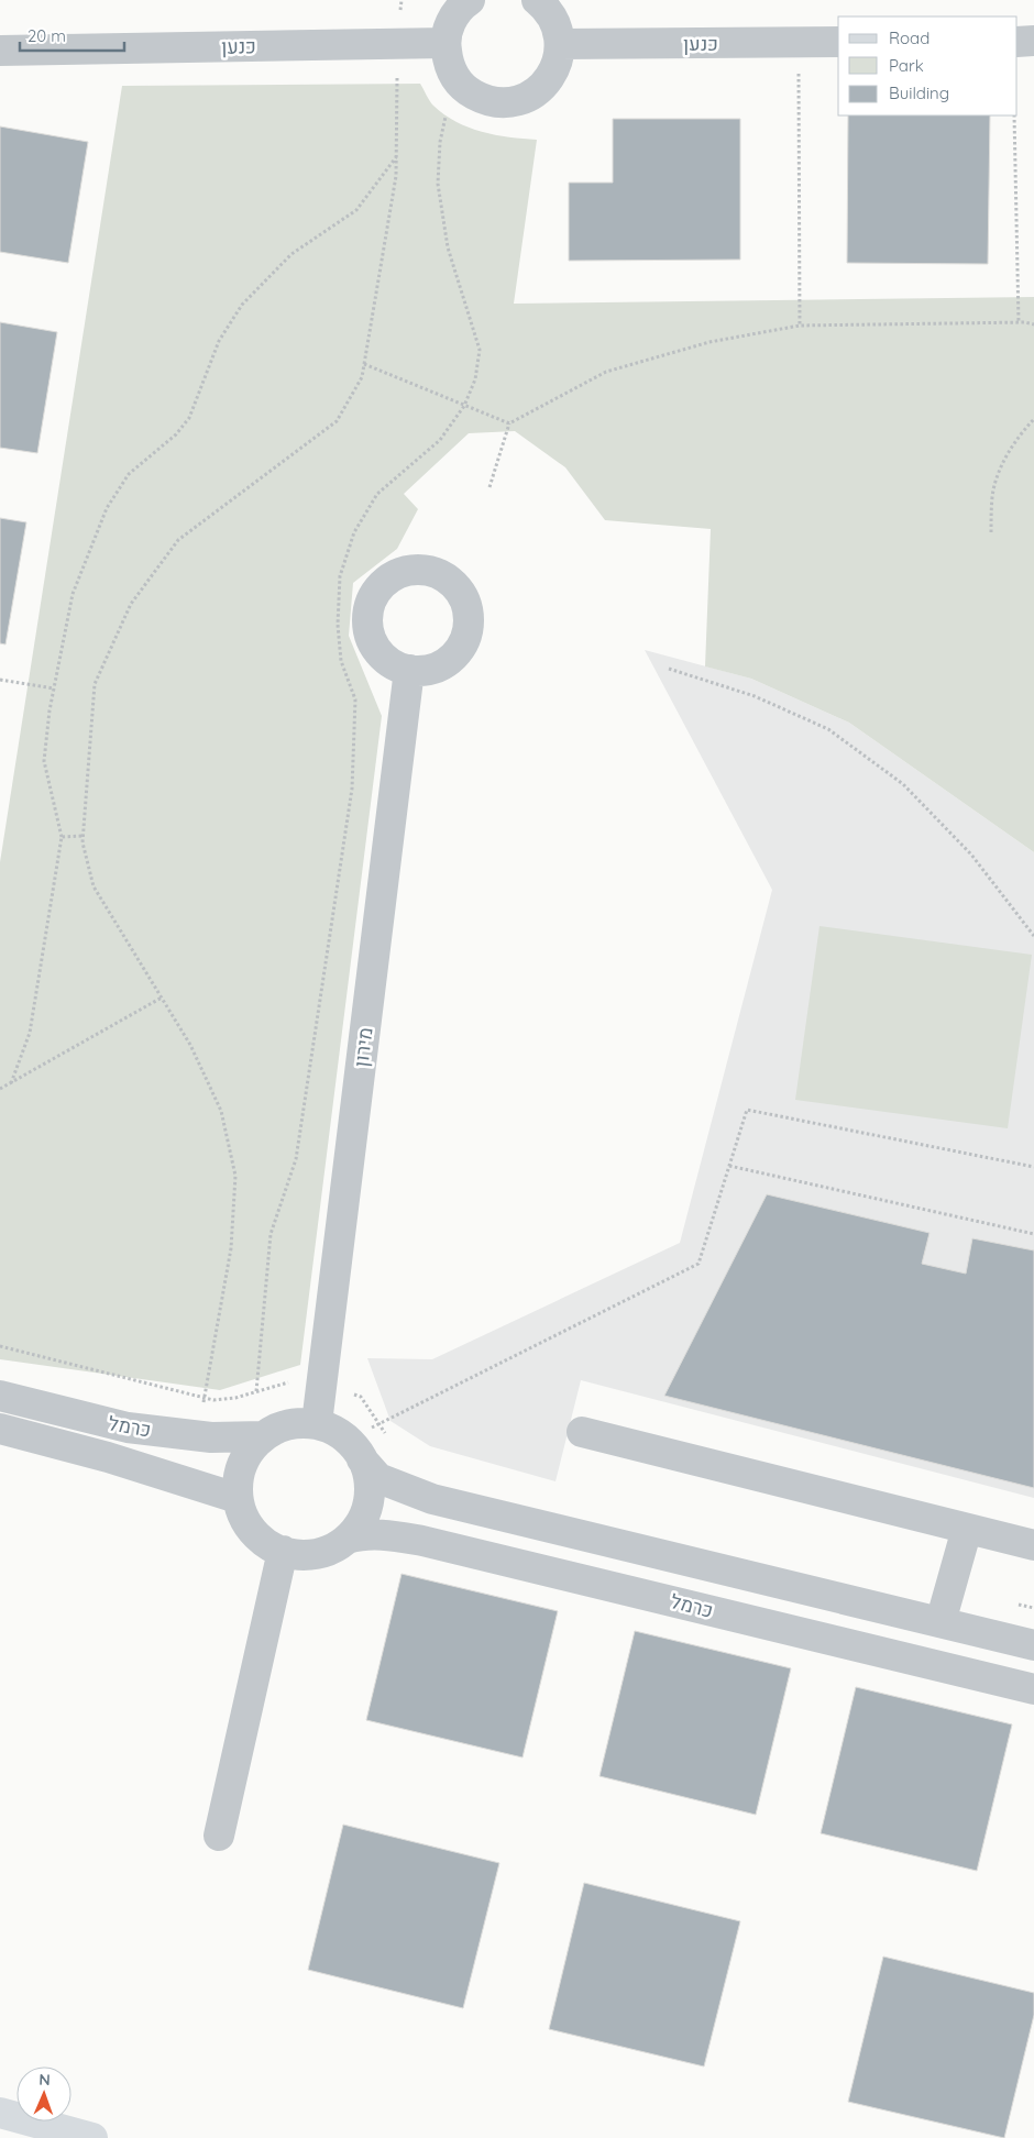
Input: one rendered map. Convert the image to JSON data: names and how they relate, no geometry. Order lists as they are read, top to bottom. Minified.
{"streets":{"street":["כנען","מירון","כרמל"]},"crossings":[["מירון","כרמל"]],"legend":["Road","Park","Building"],"scale_bar":"20 m","north":"top"}
